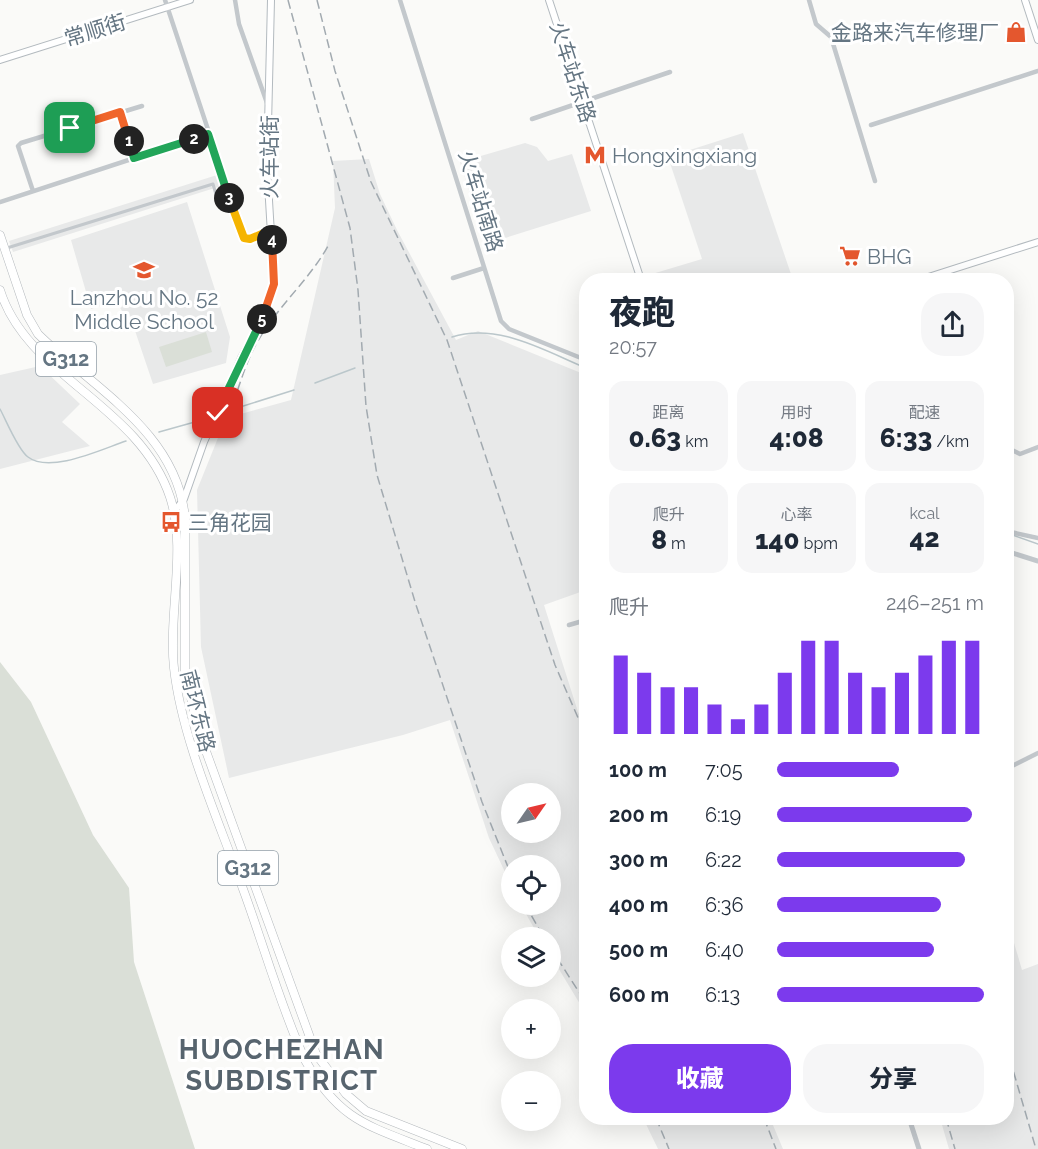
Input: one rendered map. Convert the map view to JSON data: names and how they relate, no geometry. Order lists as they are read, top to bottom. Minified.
{"streets":{"highway":["G312","南环东路"],"main road":["常顺街","火车站东路","火车站街"],"street":["火车站南路"]},"crossings":[["火车站街","南环东路"]],"districts":["HUOCHEZHAN SUBDISTRICT"],"places":{"shop":["金路来汽车修理厂"],"metro station":["Hongxingxiang"],"supermarket":["BHG"],"school or university":["Lanzhou No. 52 Middle School"],"bus stop":["三角花园"]},"north":"top right","page":{"pins":["2","1","3","4","5"],"heading":["夜跑","20:57"],"stats":[["距离","0.63 km"],["用时","4:08"],["配速","6:33 /km"],["爬升","8 m"],["心率","140 bpm"],["kcal","42"]],"chart":["爬升","246–251 m"],"list":[{"name":"100 m","note":"7:05"},{"name":"200 m","note":"6:19"},{"name":"300 m","note":"6:22"},{"name":"400 m","note":"6:36"},{"name":"500 m","note":"6:40"},{"name":"600 m","note":"6:13"}],"map_buttons":["+","−"],"buttons":["收藏","分享"]}}
